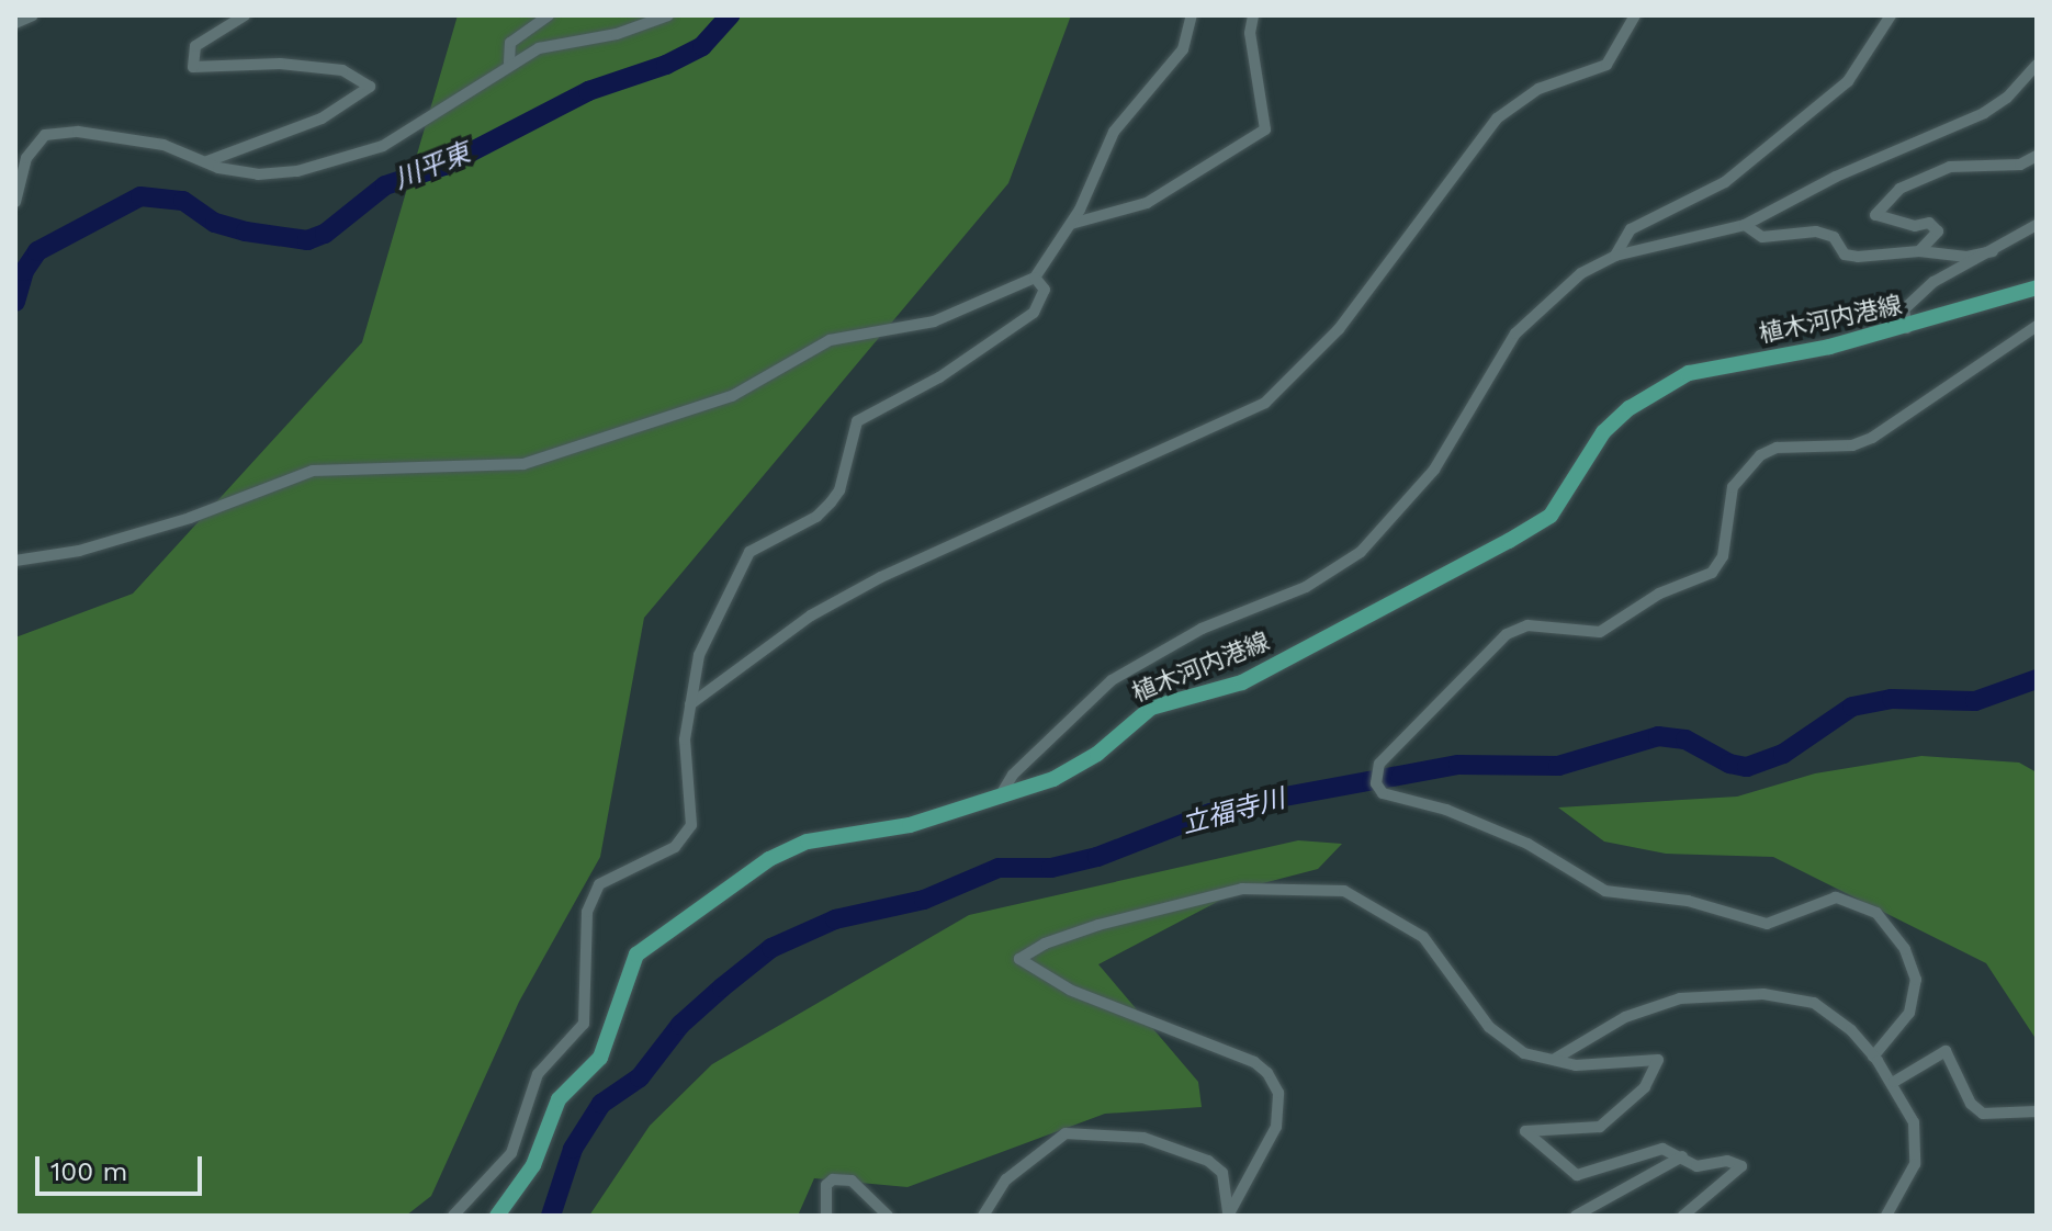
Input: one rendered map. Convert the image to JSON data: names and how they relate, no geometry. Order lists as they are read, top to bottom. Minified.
{"streets":{"main road":["植木河内港線"]},"water":["川平東","立福寺川"],"scale_bar":"100 m"}
